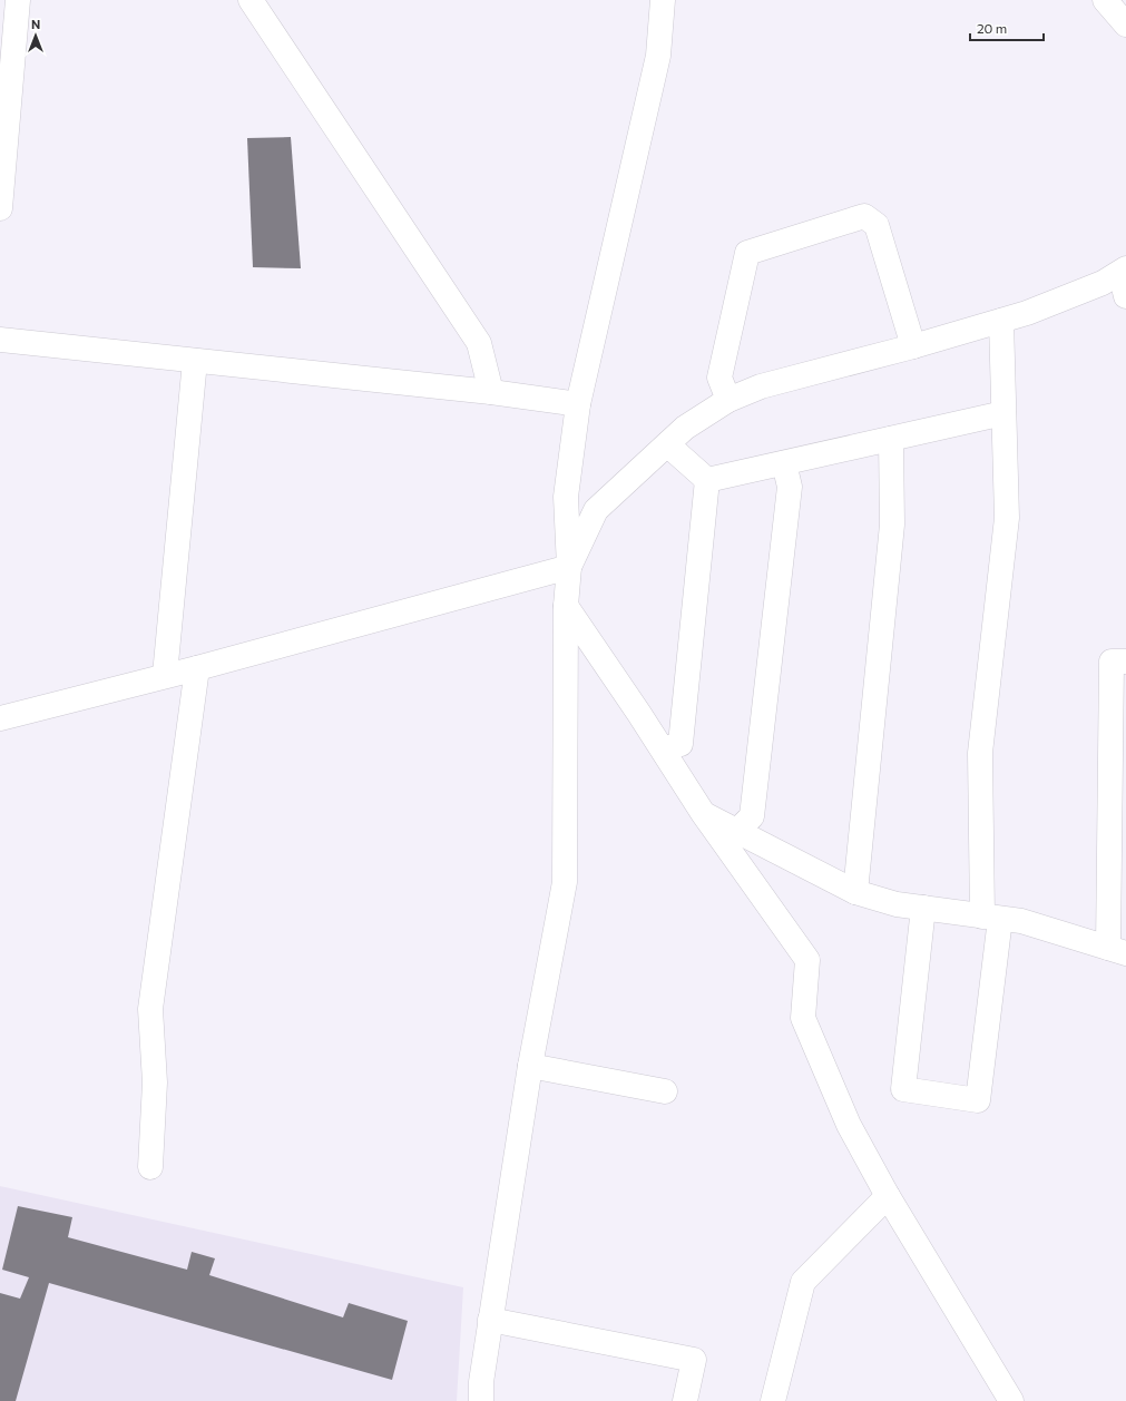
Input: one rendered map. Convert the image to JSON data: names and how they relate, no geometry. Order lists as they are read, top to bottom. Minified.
{"scale_bar":"20 m","north":"top"}
